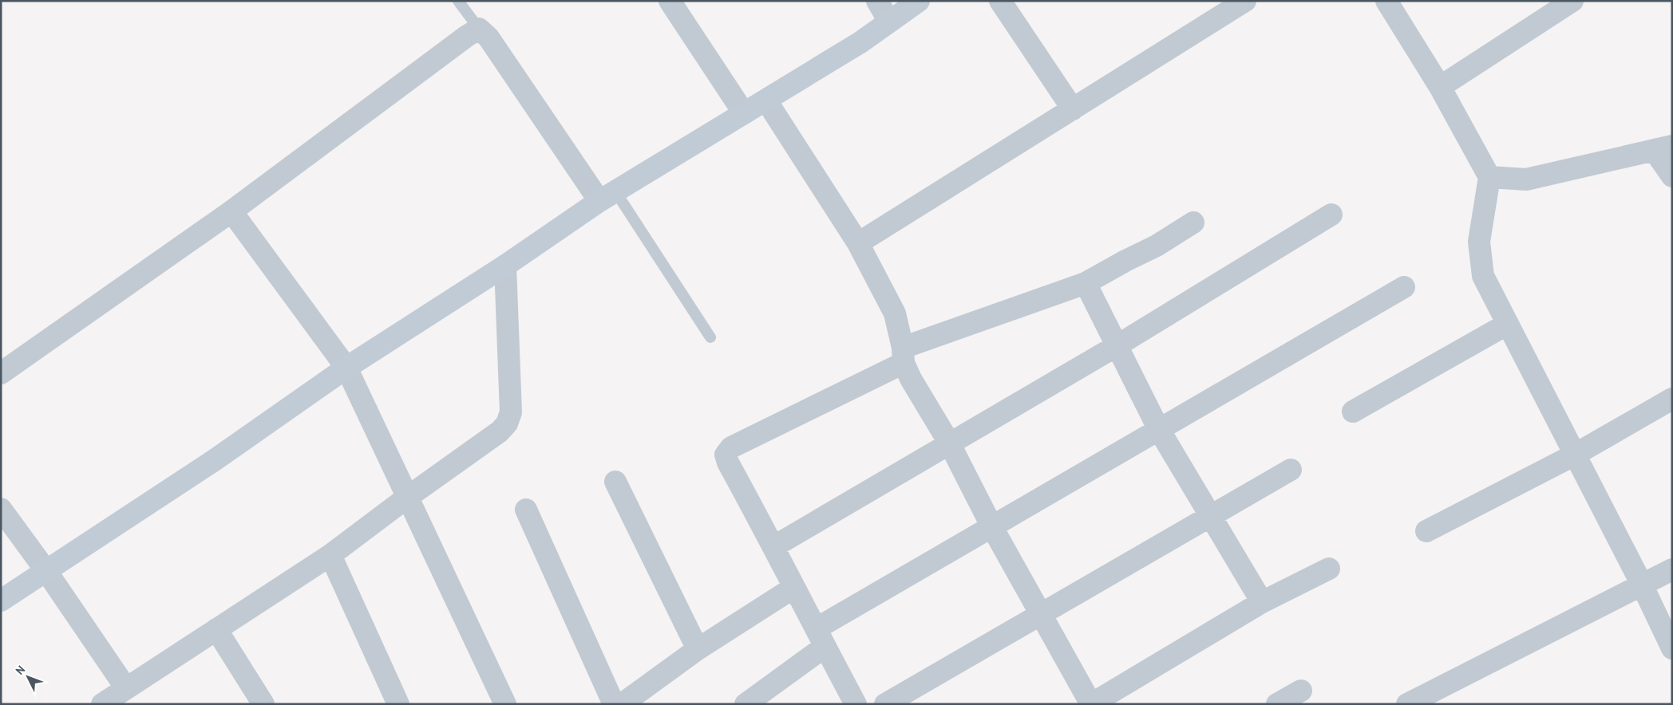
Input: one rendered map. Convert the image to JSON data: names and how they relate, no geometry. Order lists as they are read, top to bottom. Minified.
{"north":"top left"}
